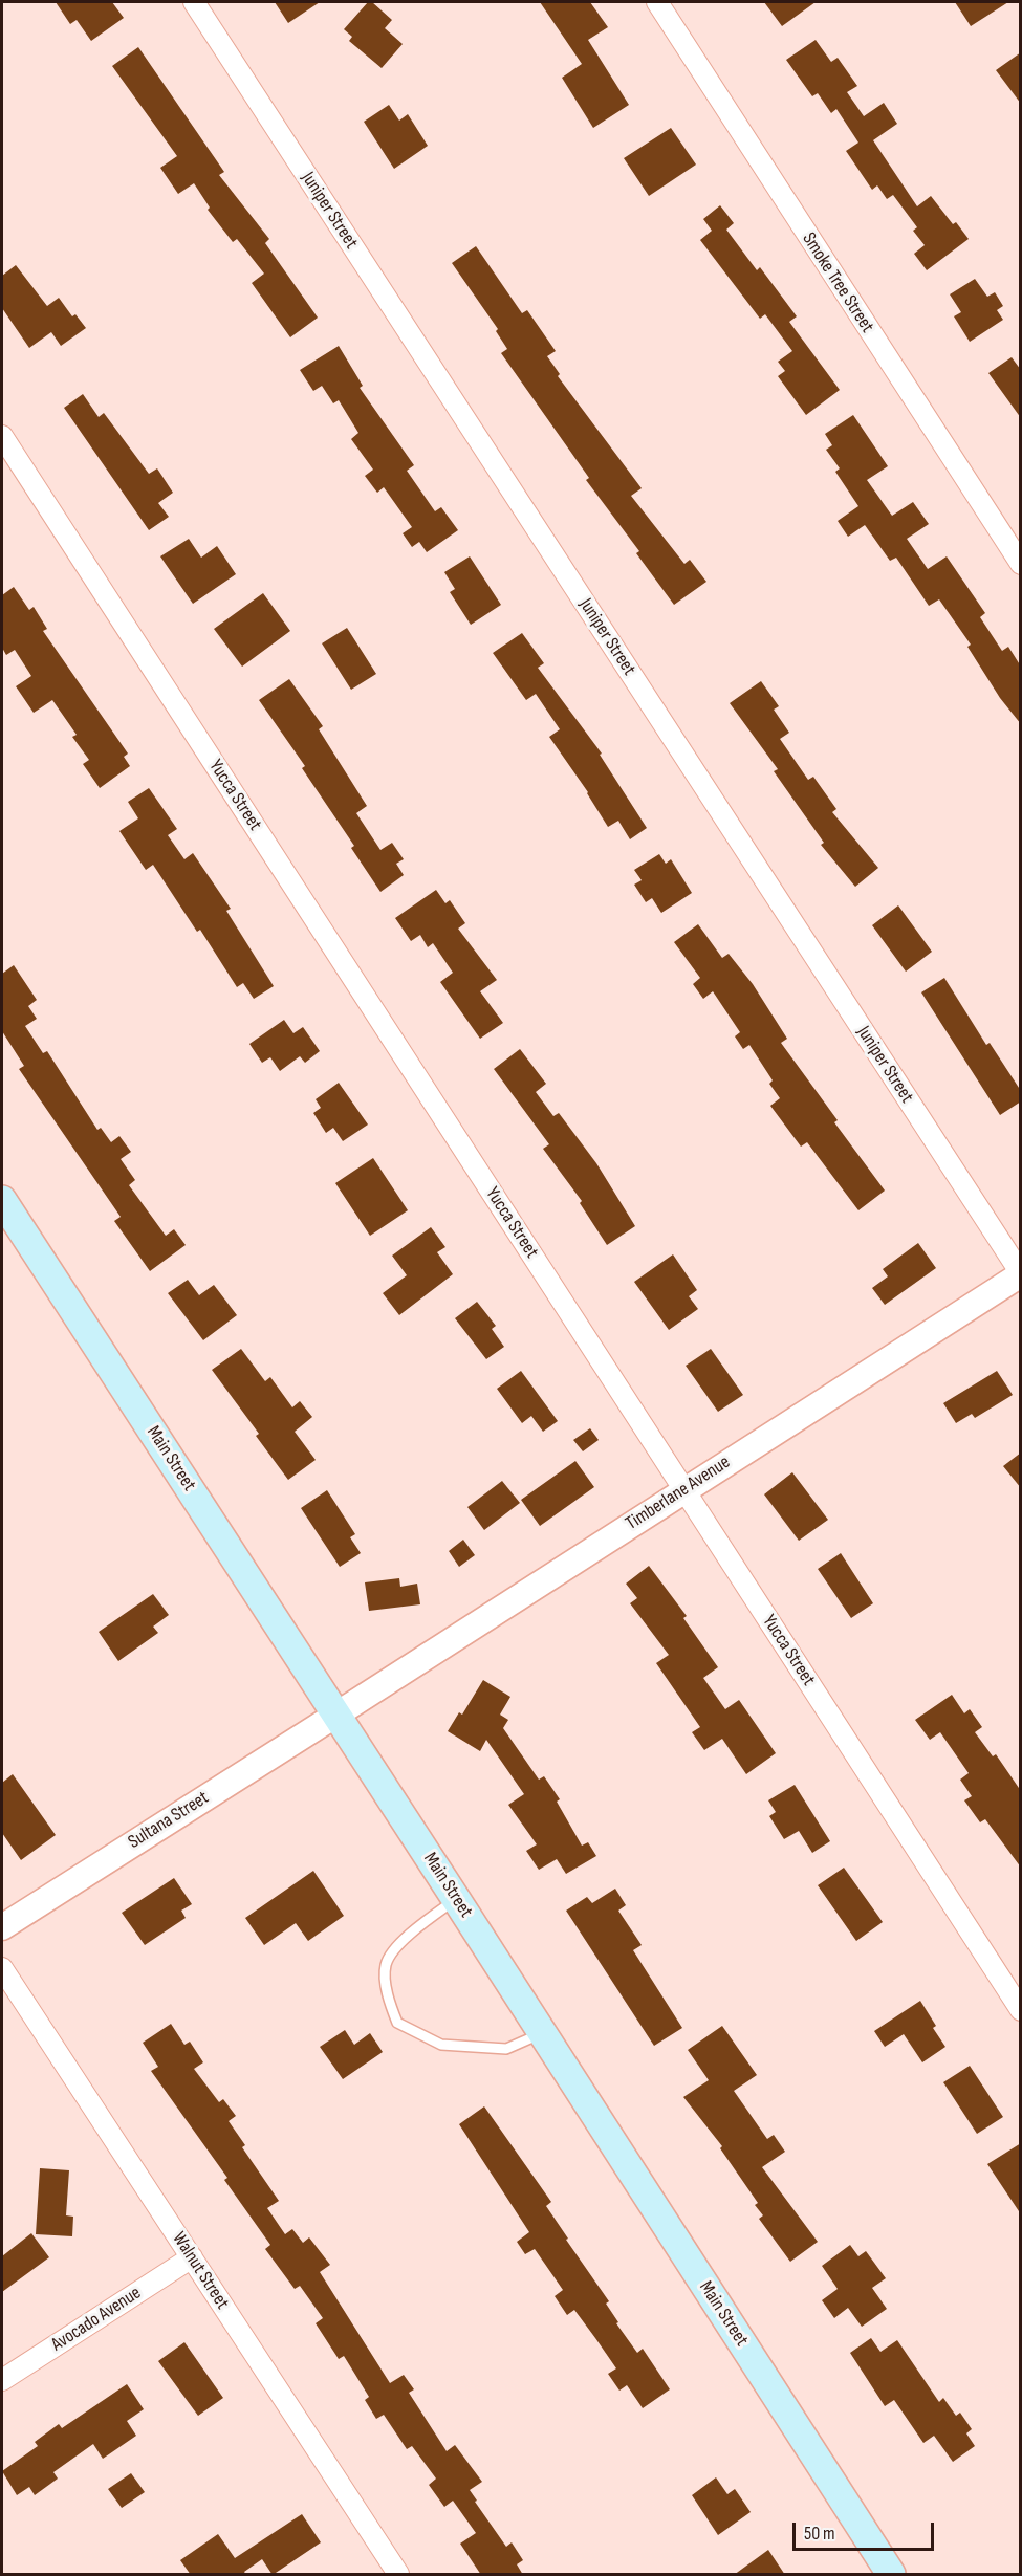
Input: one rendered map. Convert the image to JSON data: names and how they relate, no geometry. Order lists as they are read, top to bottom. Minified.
{"streets":{"main road":["Main Street"],"street":["Juniper Street","Smoke Tree Street","Yucca Street","Timberlane Avenue","Sultana Street","Walnut Street","Avocado Avenue"]},"crossings":[["Juniper Street","Timberlane Avenue"],["Yucca Street","Timberlane Avenue"],["Main Street","Timberlane Avenue"],["Main Street","Sultana Street"],["Timberlane Avenue","Sultana Street"],["Walnut Street","Avocado Avenue"]],"scale_bar":"50 m"}
